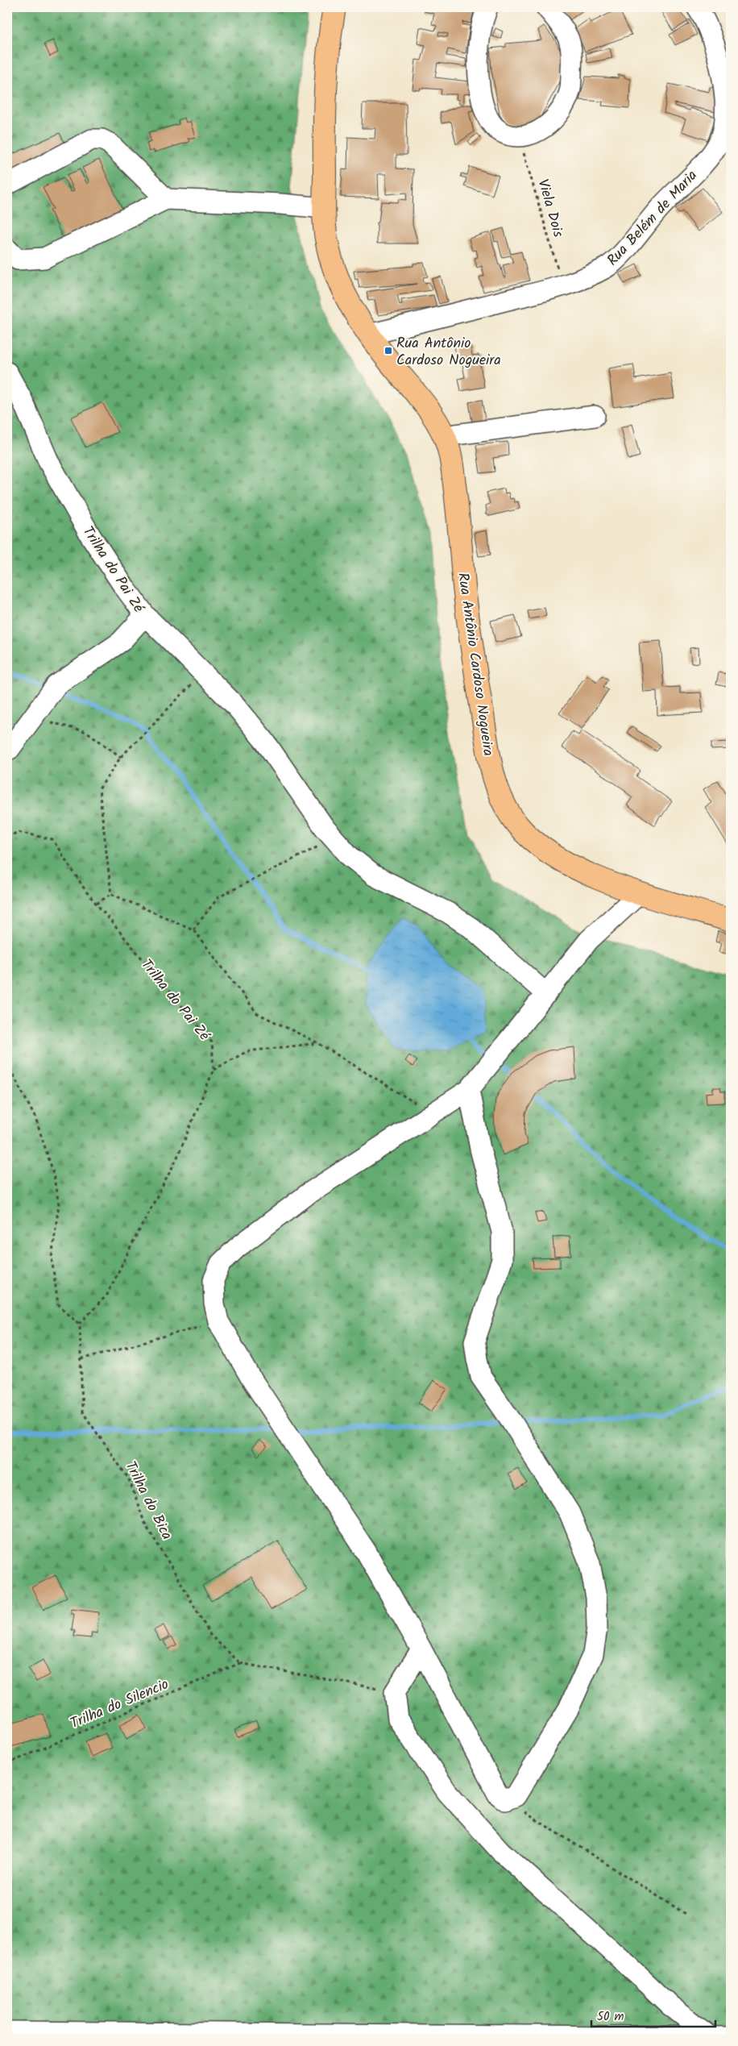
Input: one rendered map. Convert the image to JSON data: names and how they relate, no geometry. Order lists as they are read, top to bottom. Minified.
{"streets":{"main road":["Rua Antônio Cardoso Nogueira"],"street":["Rua Belém de Maria","Trilha do Pai Zé"],"path":["Viela Dois","Trilha do Bica","Trilha do Silencio"]},"crossings":[["Viela Dois","Rua Belém de Maria"],["Rua Belém de Maria","Rua Antônio Cardoso Nogueira"],["Trilha do Pai Zé","Trilha do Bica"],["Trilha do Bica","Trilha do Silencio"]],"places":{"transit":["Rua Antônio Cardoso Nogueira"]},"scale_bar":"50 m"}
